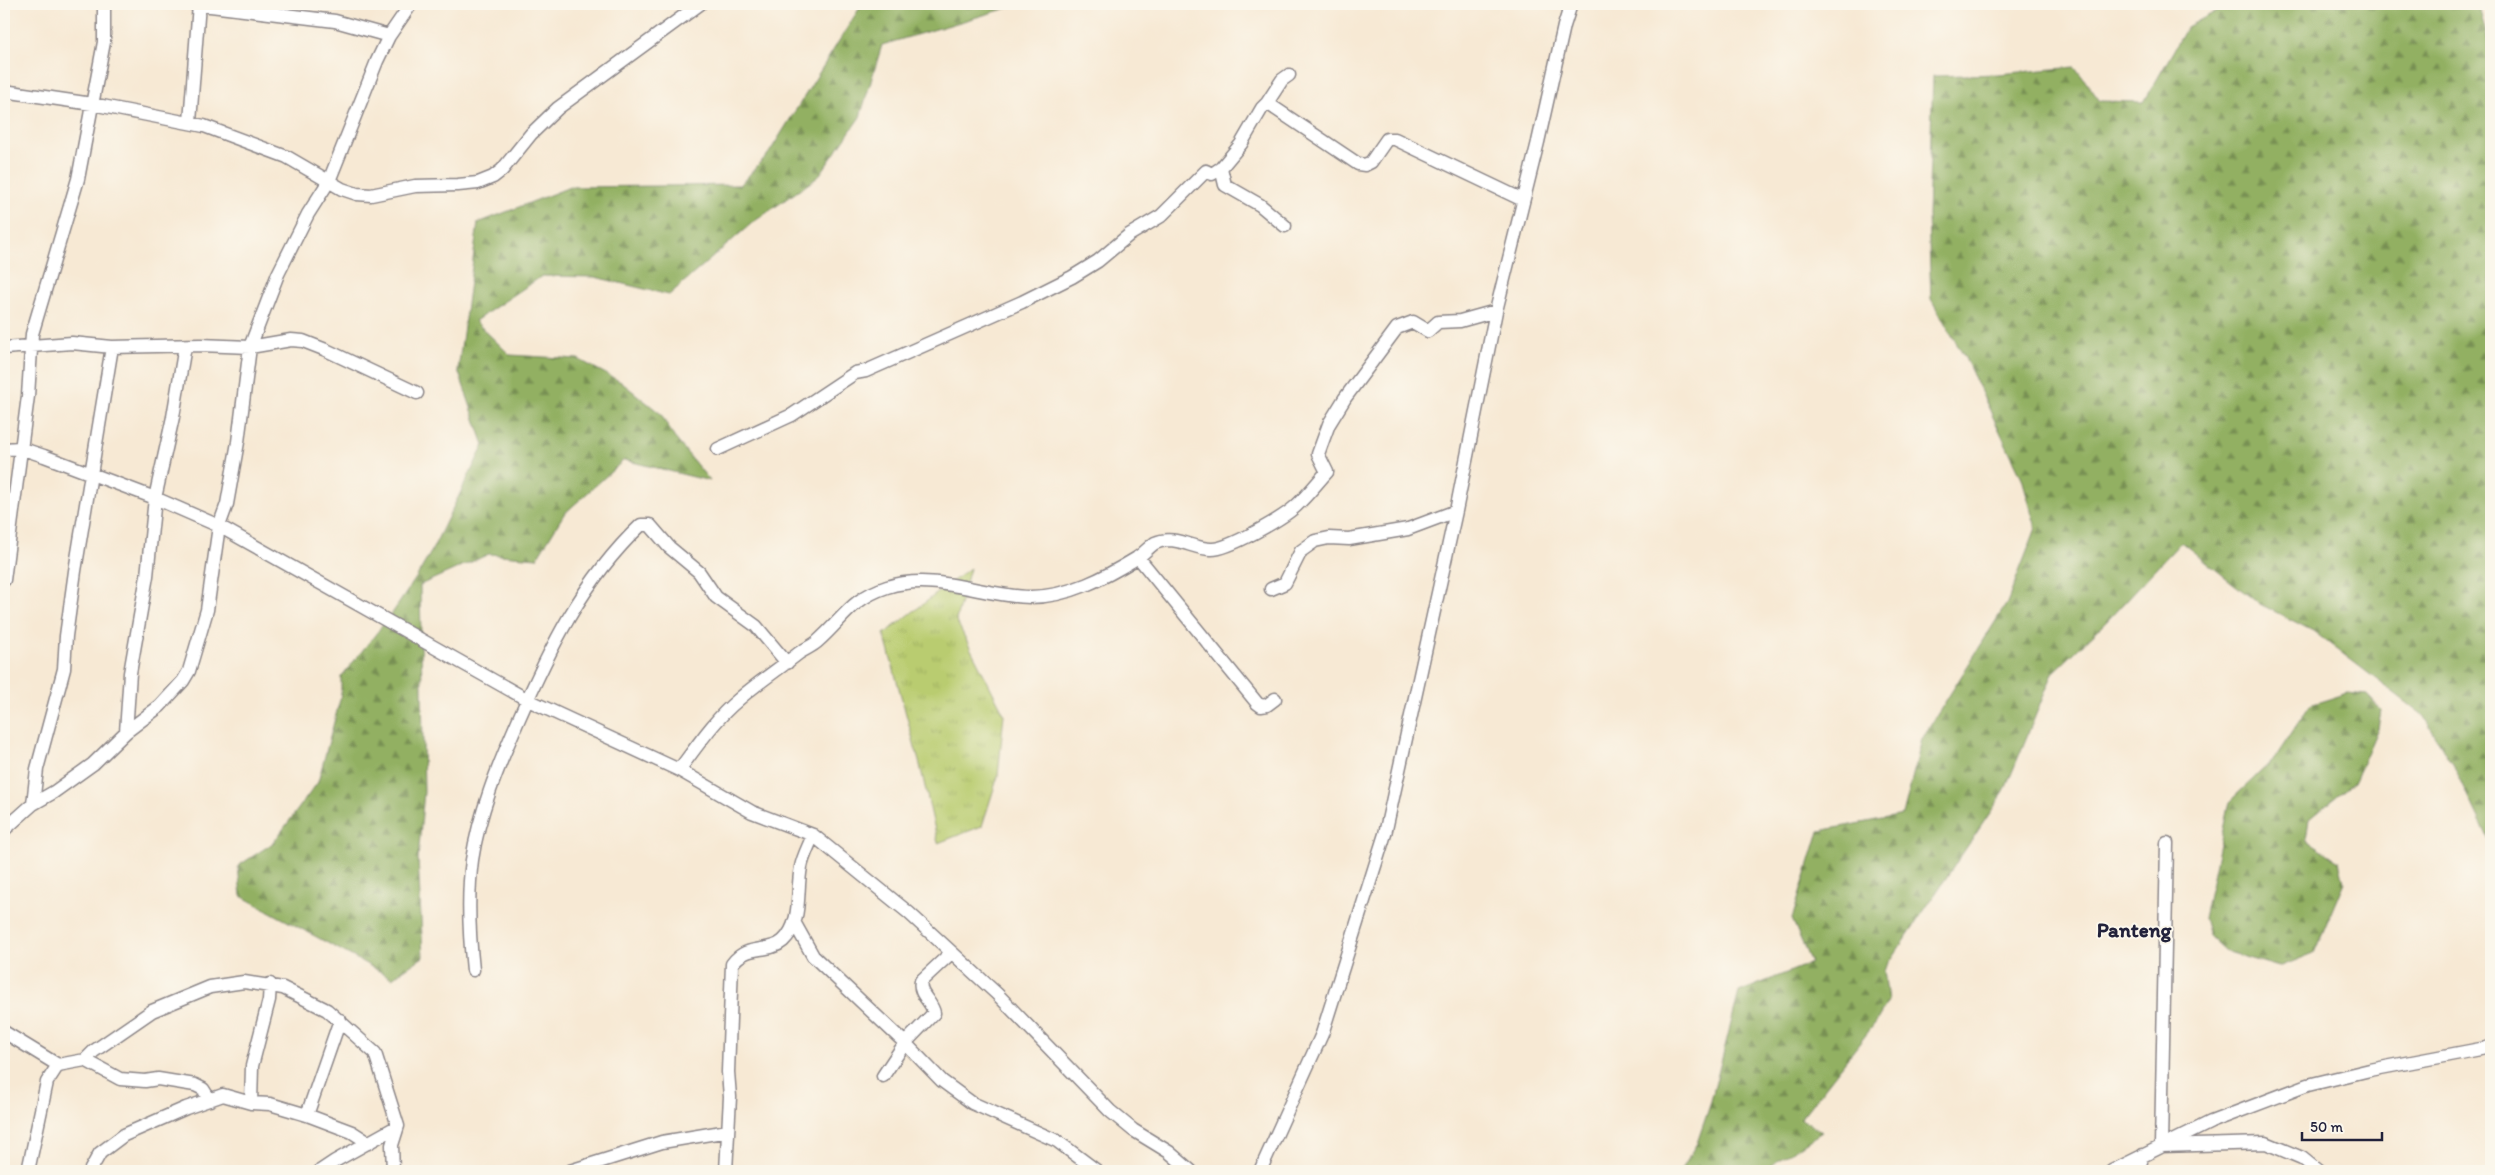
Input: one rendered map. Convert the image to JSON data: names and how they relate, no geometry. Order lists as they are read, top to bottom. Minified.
{"districts":["Panteng"],"scale_bar":"50 m"}
